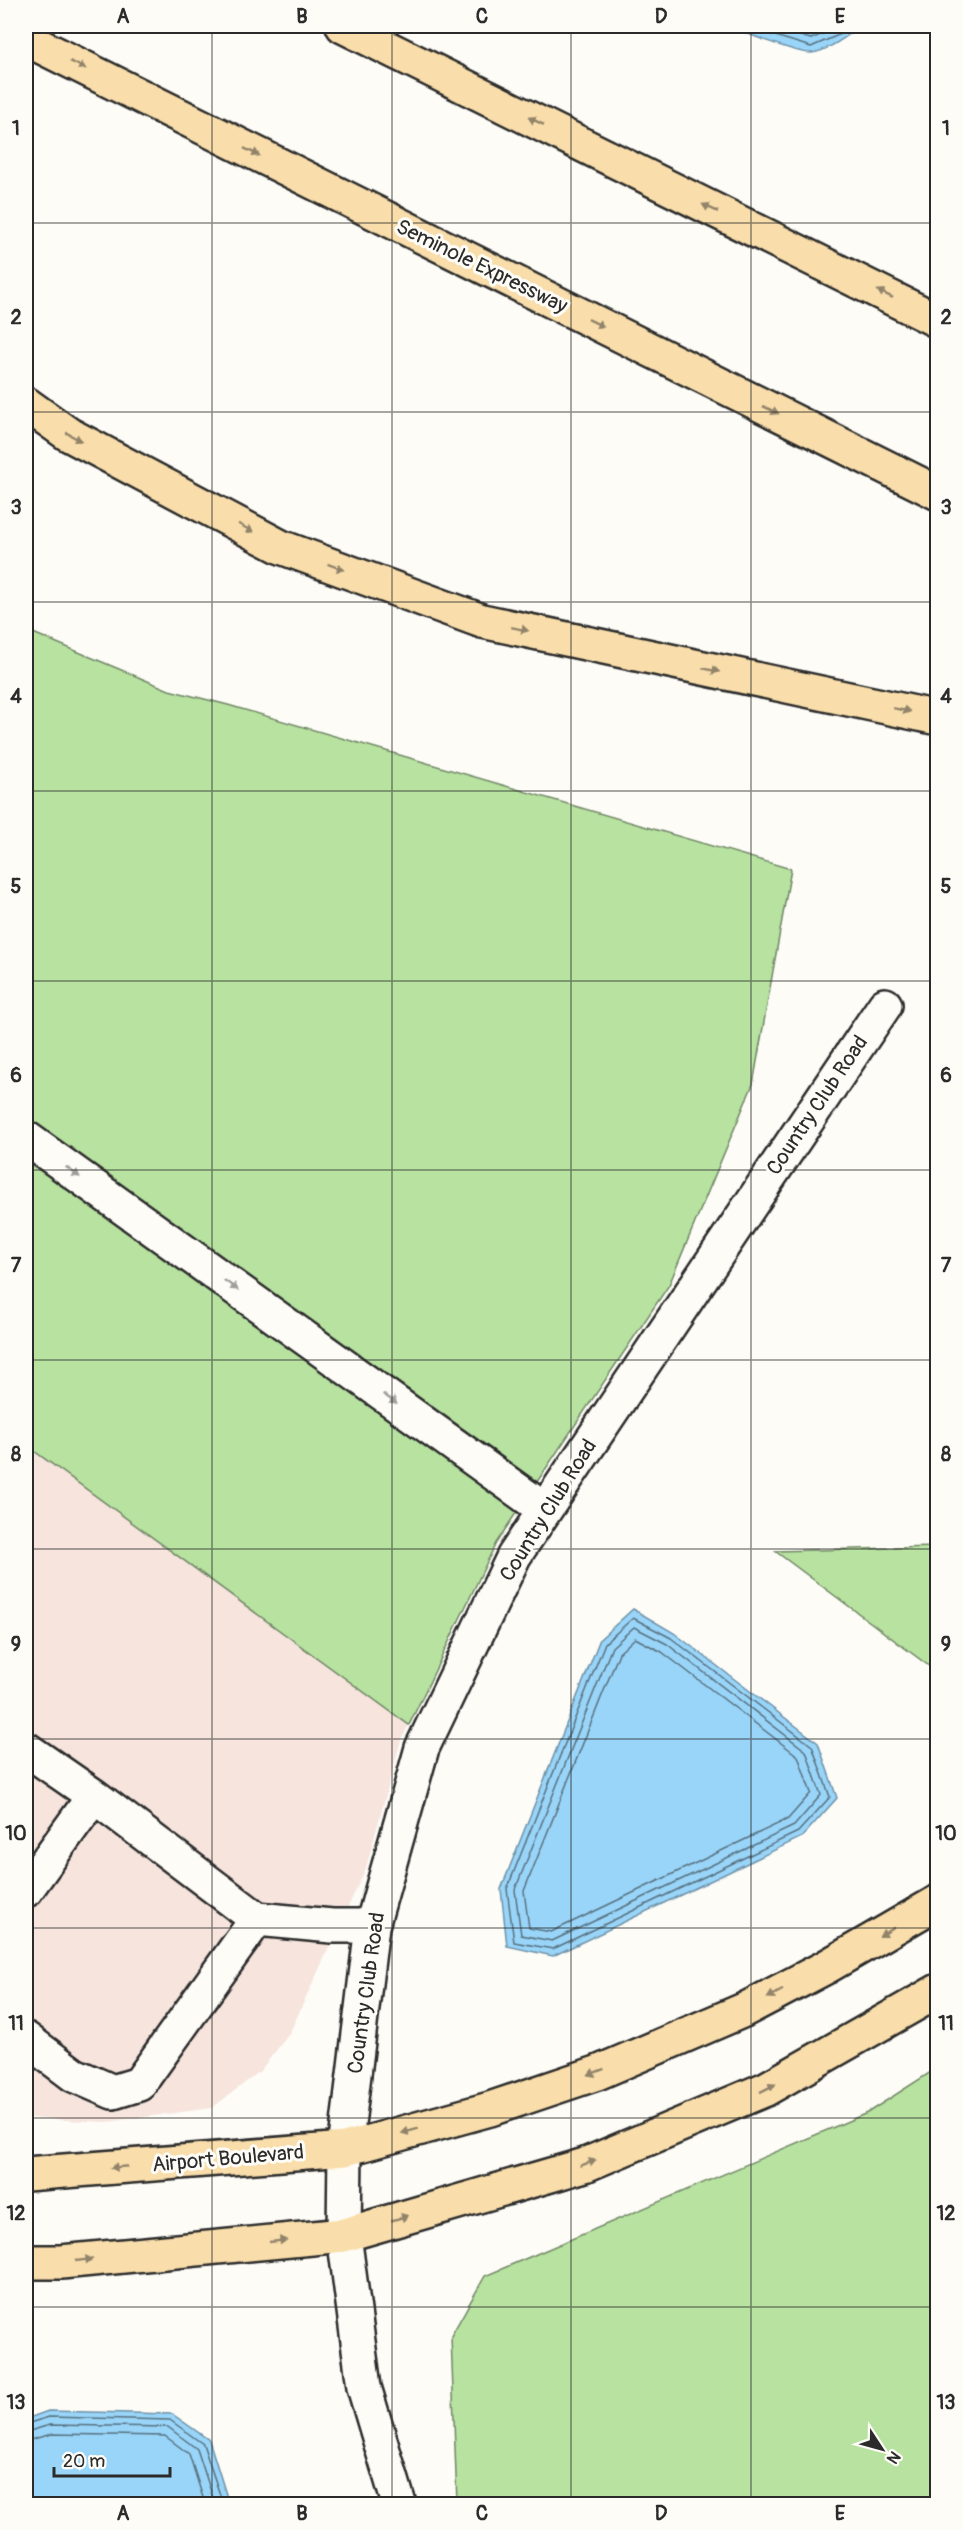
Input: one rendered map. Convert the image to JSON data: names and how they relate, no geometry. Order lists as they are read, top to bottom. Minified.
{"streets":{"main road":["Seminole Expressway","Airport Boulevard"],"street":["Country Club Road"]},"crossings":[["Country Club Road","Airport Boulevard"]],"scale_bar":"20 m","north":"bottom right","grid":{"columns":["A","B","C","D","E"],"rows":["1","2","3","4","5","6","7","8","9","10","11","12","13"]}}
